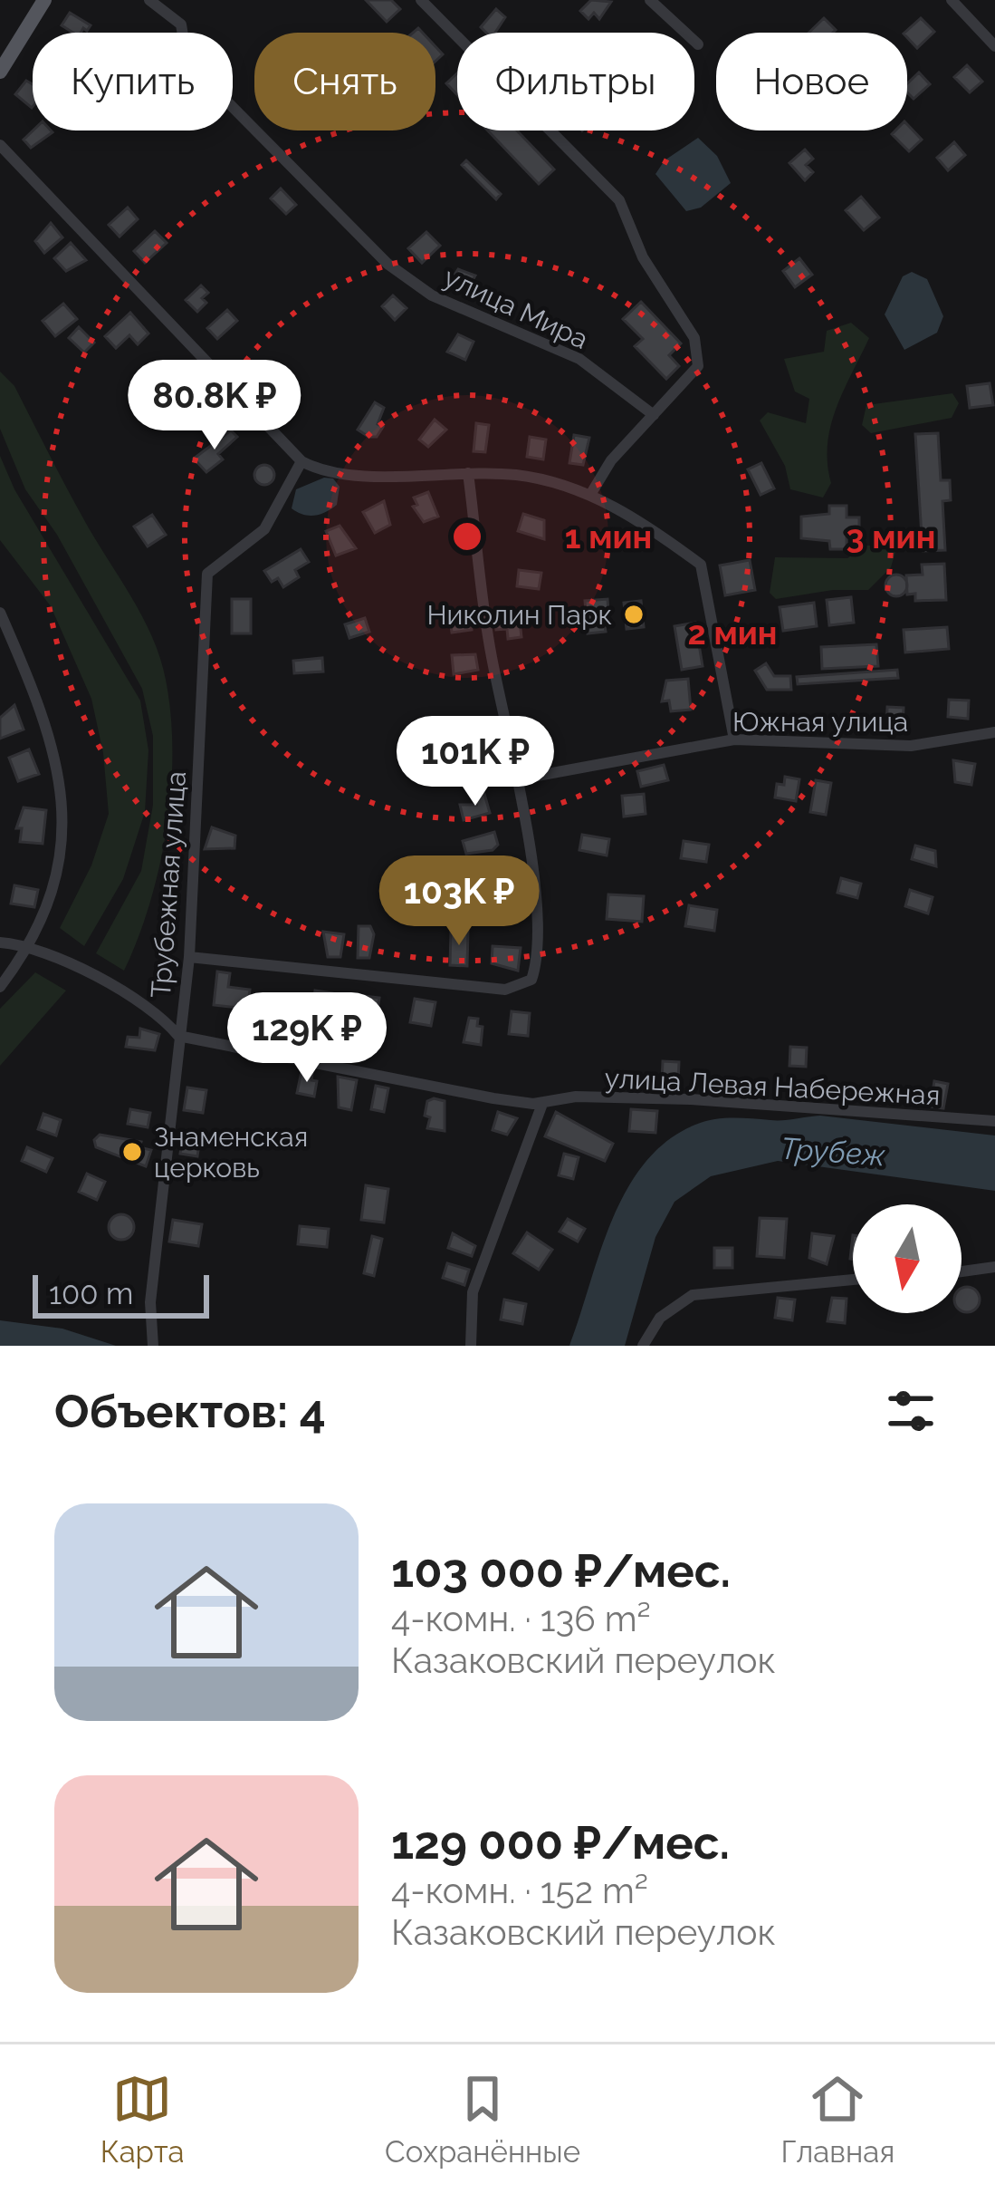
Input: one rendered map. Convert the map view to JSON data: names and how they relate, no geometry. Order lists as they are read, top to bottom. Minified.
{"streets":{"street":["улица Мира","Южная улица","Трубежная улица","улица Левая Набережная"]},"crossings":[["Трубежная улица","улица Левая Набережная"]],"water":["Трубеж"],"places":["Николин Парк","Знаменская церковь"],"scale_bar":"100 m","north":"bottom","page":{"chip":["Купить","Снять","Фильтры","Новое"],"price":["80.8K ₽","101K ₽","103K ₽","129K ₽"],"scale":"100 m","heading":"Объектов: 4","list":[{"name":"103 000 ₽/мес.","note":"4-комн. · 136 m² · Казаковский переулок"},{"name":"129 000 ₽/мес.","note":"4-комн. · 152 m² · Казаковский переулок"}],"tabs":["Карта","Сохранённые","Главная"]},"rings":["1 мин","3 мин","2 мин"]}
